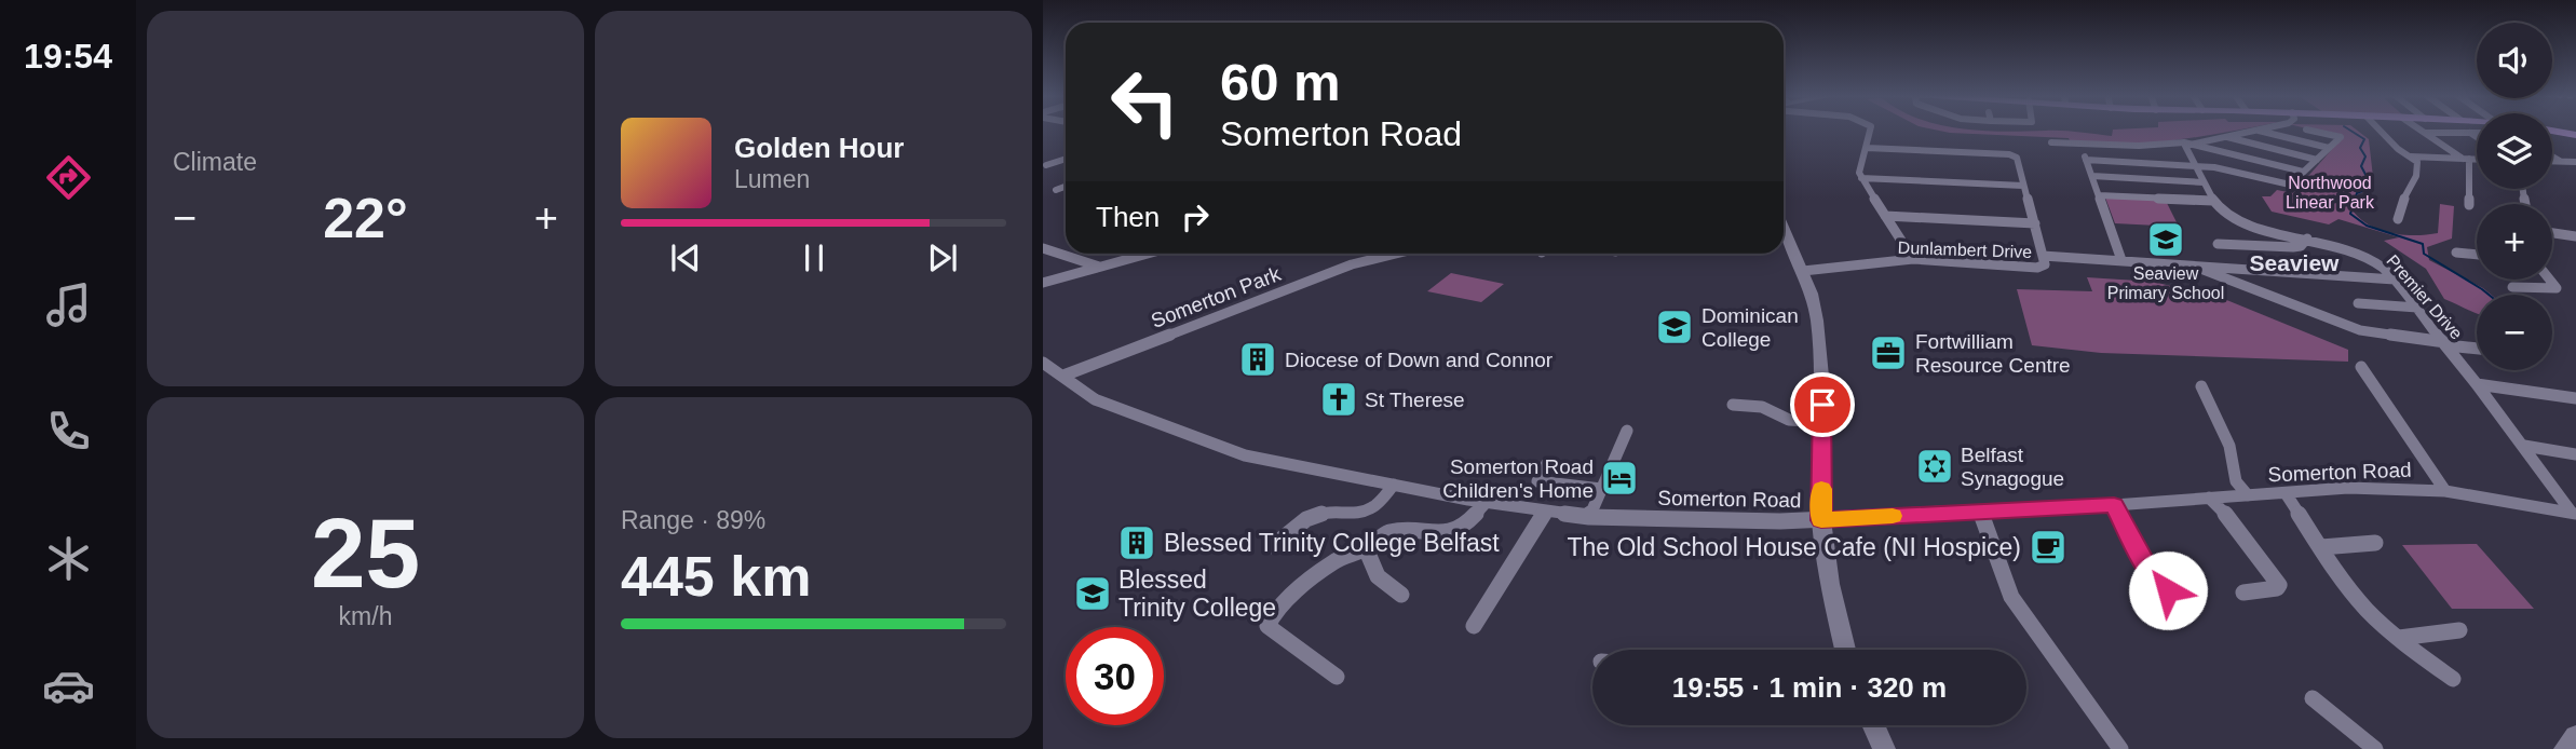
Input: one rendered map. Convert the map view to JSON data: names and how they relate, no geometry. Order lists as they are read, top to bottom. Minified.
{"streets":{"street":["Dunlambert Drive","Somerton Park","Premier Drive","Somerton Road"]},"crossings":[["Somerton Park","Somerton Road"],["Premier Drive","Somerton Road"]],"districts":["Seaview"],"parks":["Northwood Linear Park"],"places":{"school or university":["Seaview Primary School","Dominican College","Blessed Trinity College"],"office":["Fortwilliam Resource Centre"],"building":["Diocese of Down and Connor","Blessed Trinity College Belfast"],"church":["St Therese"],"synagogue":["Belfast Synagogue"],"hotel":["Somerton Road Children's Home"],"cafe":["The Old School House Cafe (NI Hospice)"]},"page":{"tabs":"19:54","tile":["Climate",["25","km/h"],["Range · 89%","445 km"]],"map_buttons":["+","−"],"turn":["60 m","Somerton Road"],"song":["Golden Hour","Lumen"],"then":"Then","heat":["−","22°","+"],"limit":"30","trip":"19:55 · 1 min · 320 m"}}
